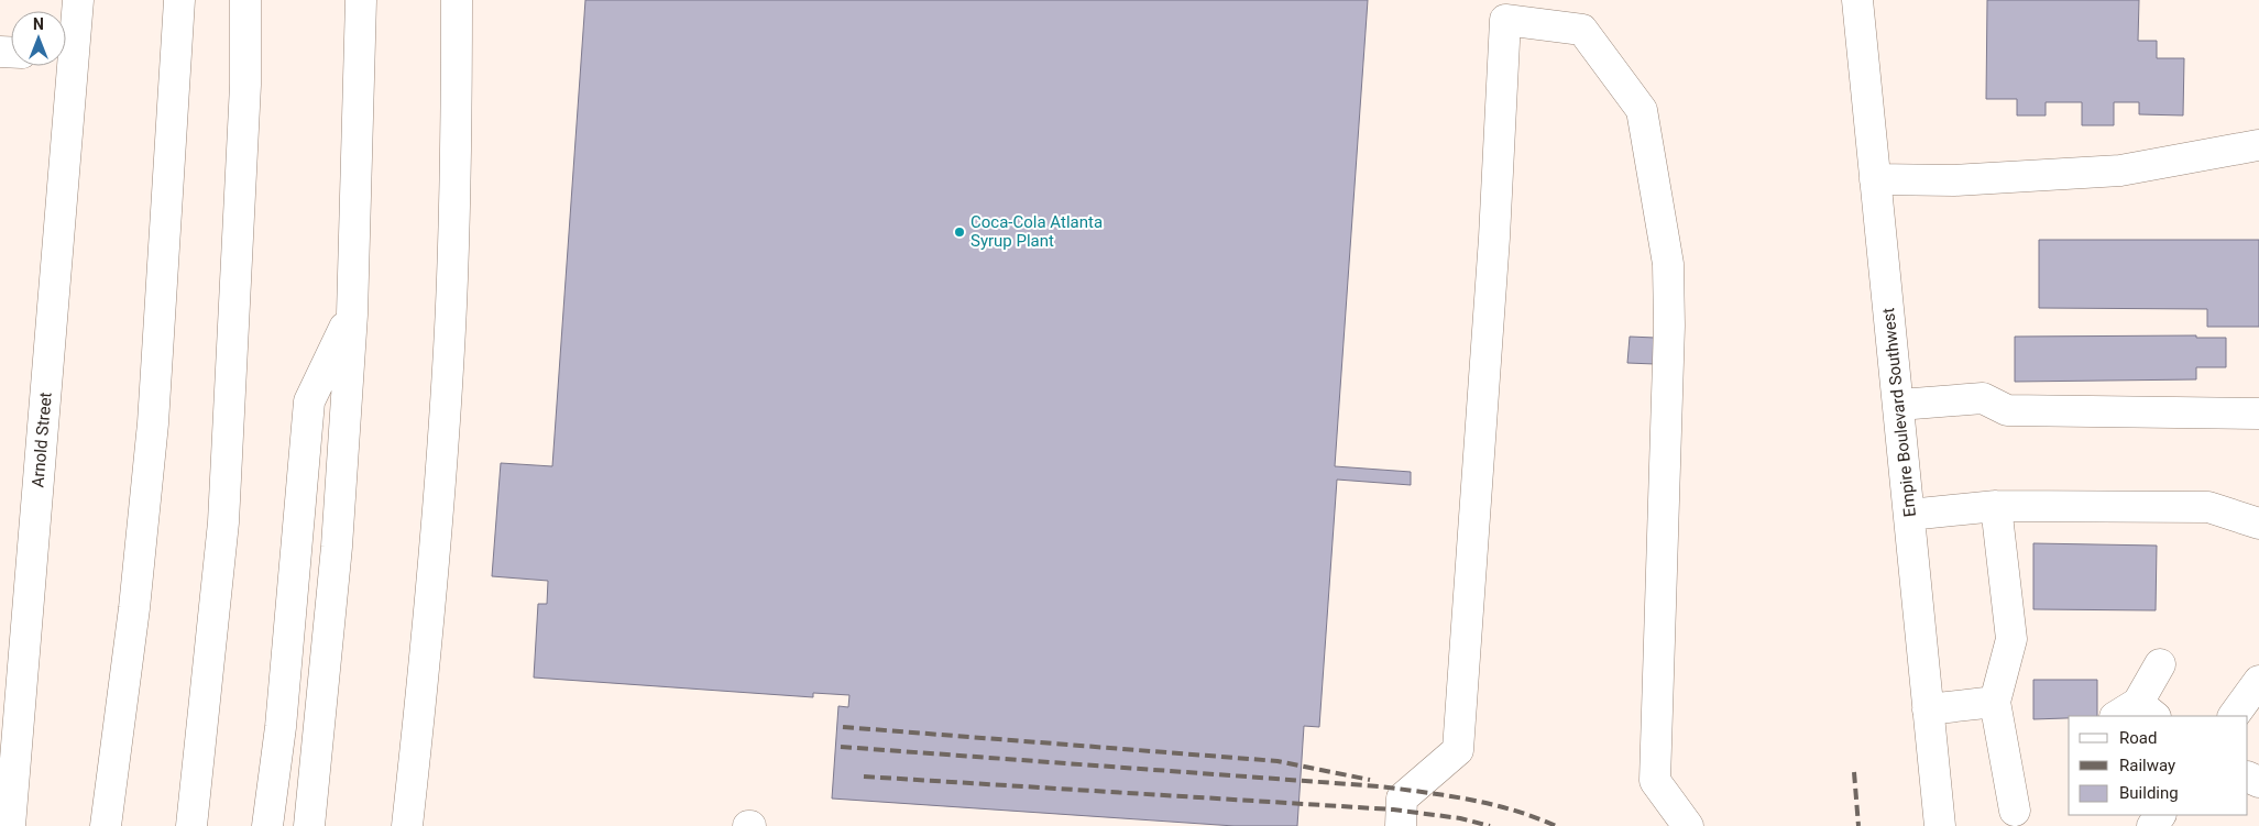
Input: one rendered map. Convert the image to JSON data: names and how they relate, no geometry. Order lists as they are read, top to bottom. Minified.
{"streets":{"main road":["Empire Boulevard Southwest","Arnold Street"]},"places":["Coca-Cola Atlanta Syrup Plant"],"legend":["Road","Railway","Building"],"north":"top"}
